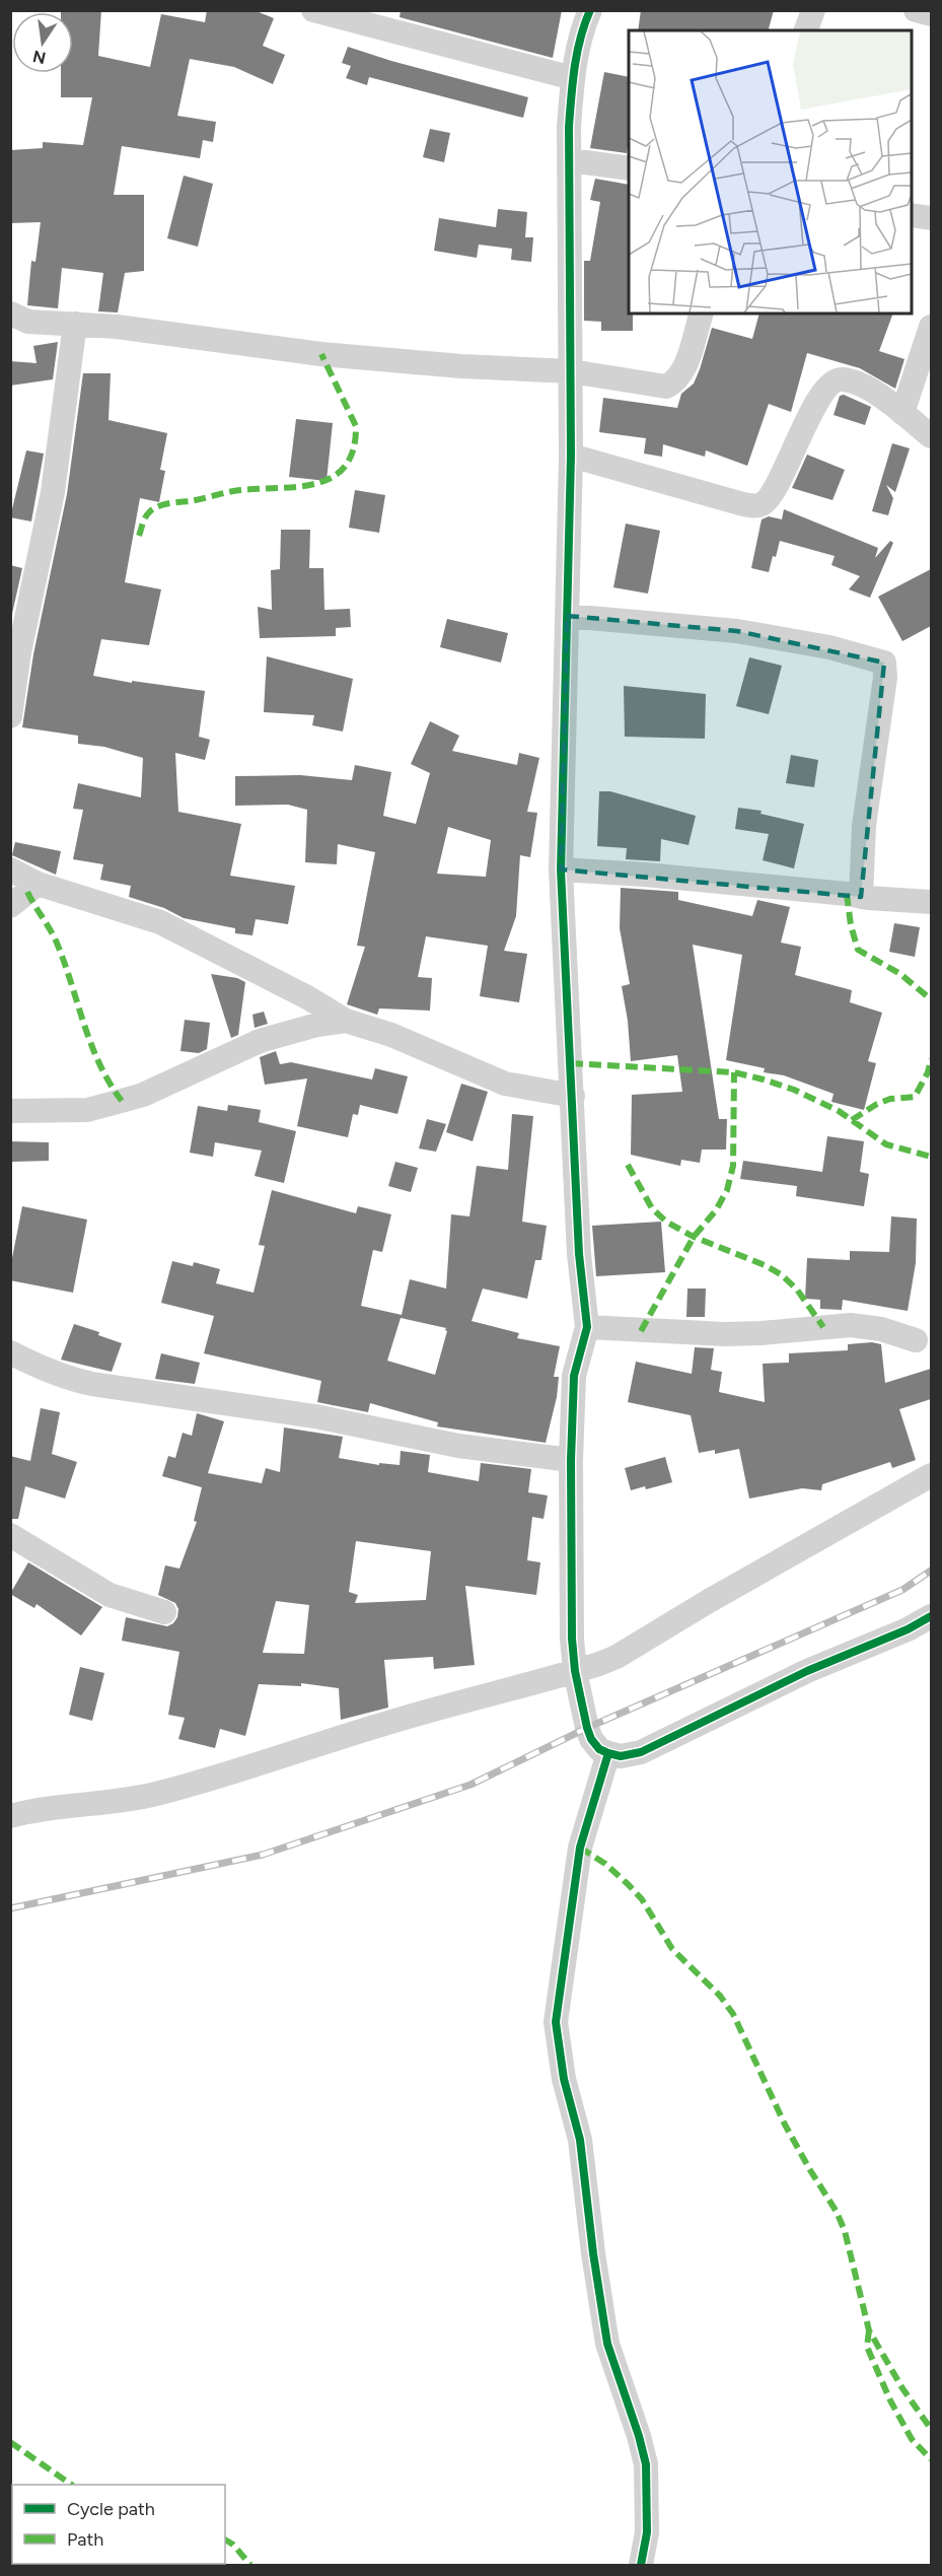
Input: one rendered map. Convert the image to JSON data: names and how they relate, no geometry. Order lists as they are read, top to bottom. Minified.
{"legend":["Cycle path","Path"],"north":"bottom"}
